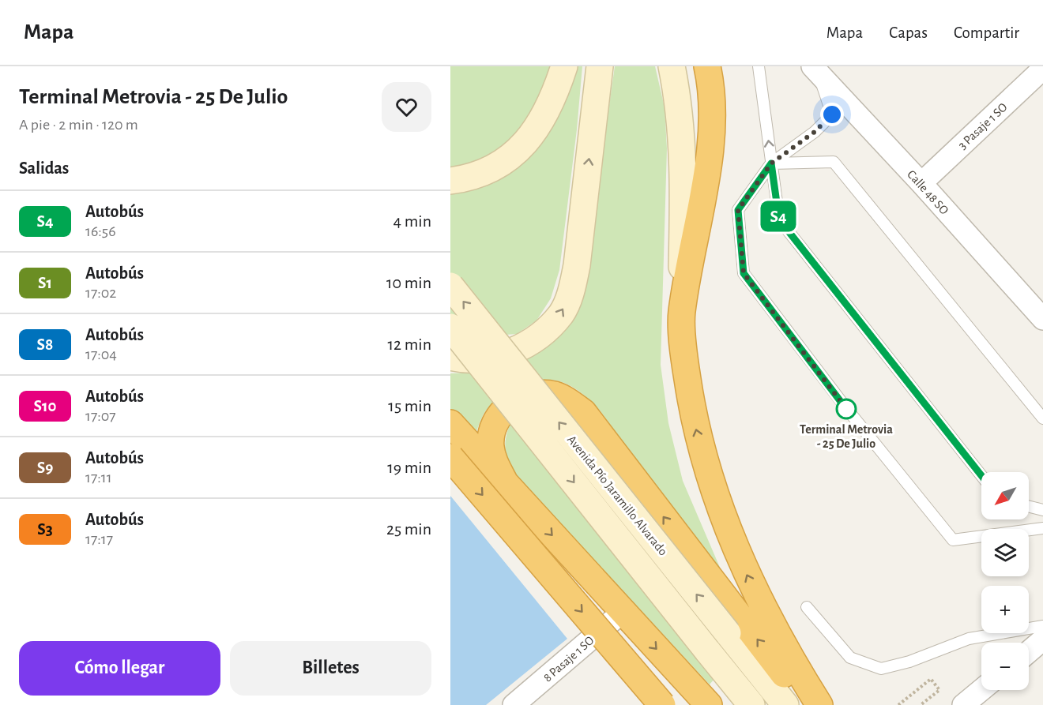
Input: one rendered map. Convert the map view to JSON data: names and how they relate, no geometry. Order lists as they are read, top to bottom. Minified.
{"streets":{"main road":["Avenida Pío Jaramillo Alvarado"],"street":["3 Pasaje 1 SO","Calle 48 SO","8 Pasaje 1 SO"]},"crossings":[["3 Pasaje 1 SO","Calle 48 SO"]],"places":["Terminal Metrovia - 25 De Julio"],"lines":["bus line S4"],"north":"bottom left","page":{"header":"Mapa","nav":["Mapa","Capas","Compartir"],"heading":[["Terminal Metrovia - 25 De Julio","A pie · 2 min · 120 m"],"Salidas"],"on_map":"S4","list":[{"mark":"S4","name":"Autobús","note":"16:56","value":"4 min"},{"mark":"S1","name":"Autobús","note":"17:02","value":"10 min"},{"mark":"S8","name":"Autobús","note":"17:04","value":"12 min"},{"mark":"S10","name":"Autobús","note":"17:07","value":"15 min"},{"mark":"S9","name":"Autobús","note":"17:11","value":"19 min"},{"mark":"S3","name":"Autobús","note":"17:17","value":"25 min"}],"map_buttons":["+","−"],"buttons":["Cómo llegar","Billetes"]}}
